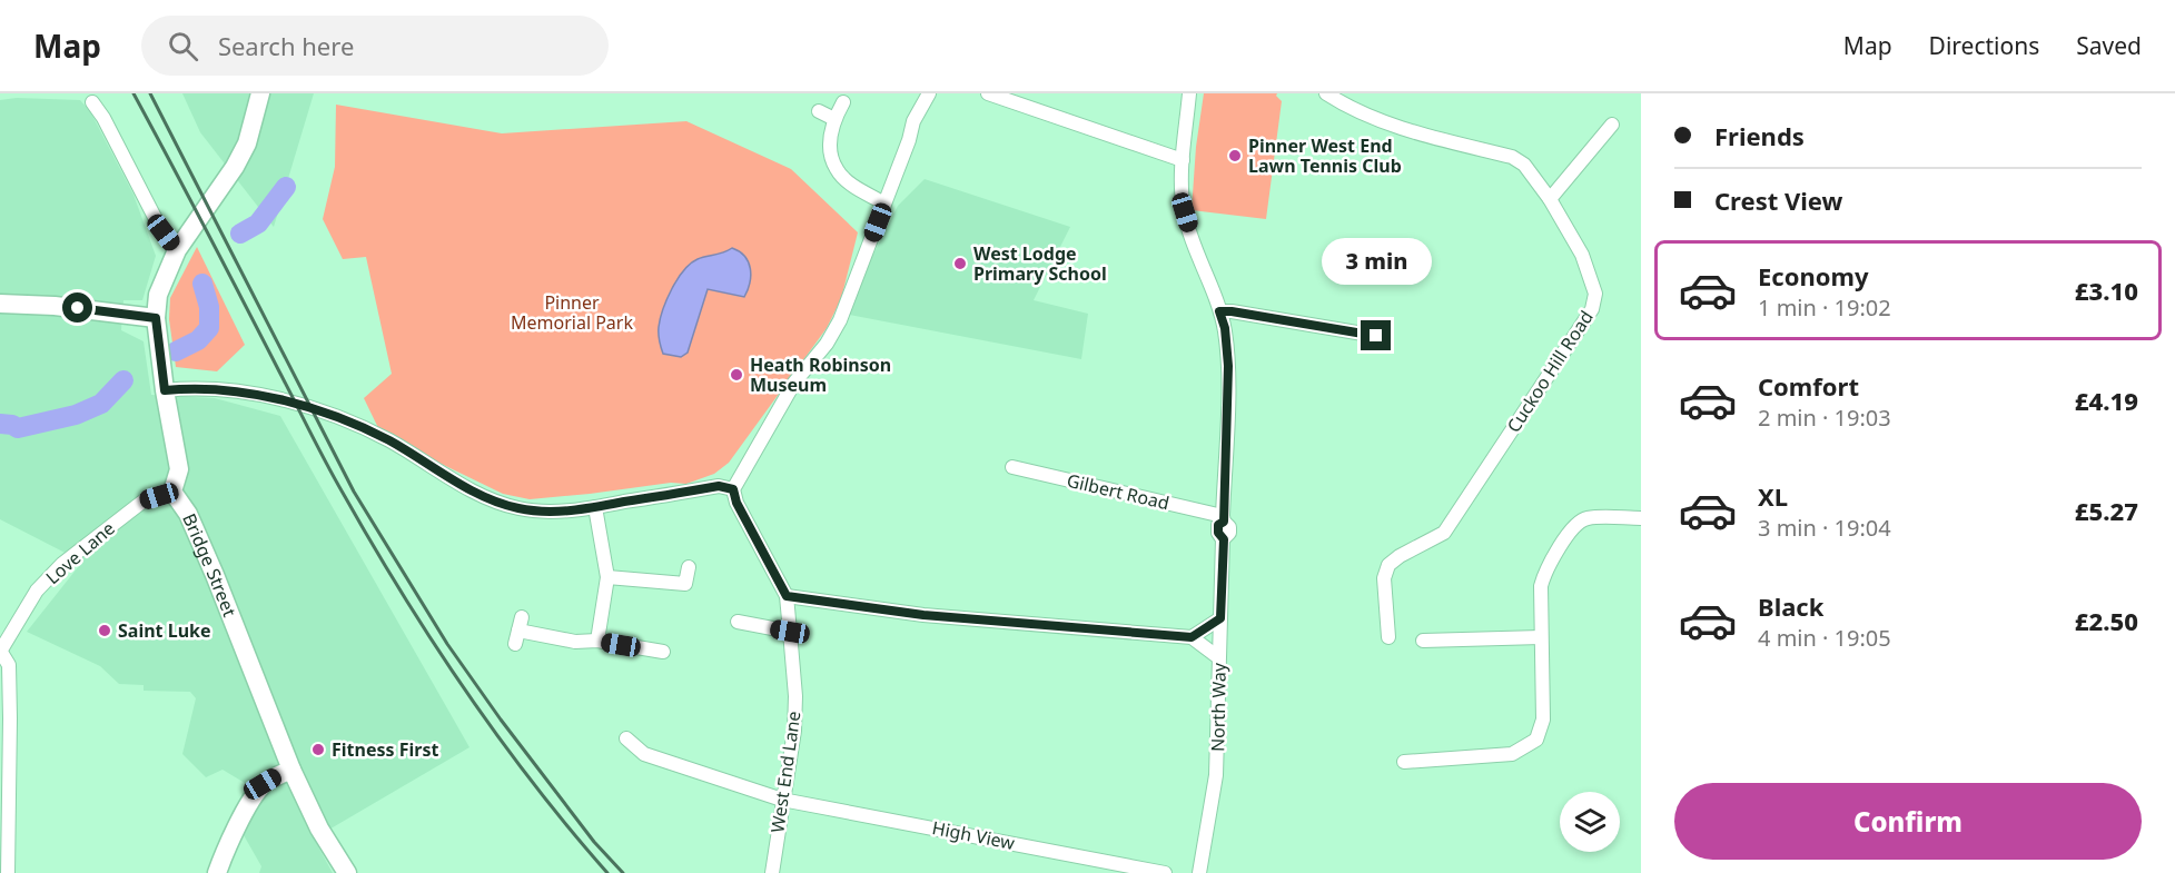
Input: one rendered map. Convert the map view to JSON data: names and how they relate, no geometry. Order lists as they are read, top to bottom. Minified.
{"streets":{"street":["Cuckoo Hill Road","Gilbert Road","Love Lane","Bridge Street","North Way","West End Lane","High View"]},"crossings":[["Gilbert Road","North Way"],["Love Lane","Bridge Street"],["West End Lane","High View"]],"parks":["Pinner Memorial Park"],"places":["Pinner West End Lawn Tennis Club","West Lodge Primary School","Heath Robinson Museum","Saint Luke","Fitness First"],"page":{"header":"Map","search":"Search here","nav":["Map","Directions","Saved"],"banner":["Friends","Crest View"],"bubble":"3 min","list":[{"name":"Economy","note":"1 min · 19:02","value":"£3.10"},{"name":"Comfort","note":"2 min · 19:03","value":"£4.19"},{"name":"XL","note":"3 min · 19:04","value":"£5.27"},{"name":"Black","note":"4 min · 19:05","value":"£2.50"}],"buttons":"Confirm"}}
